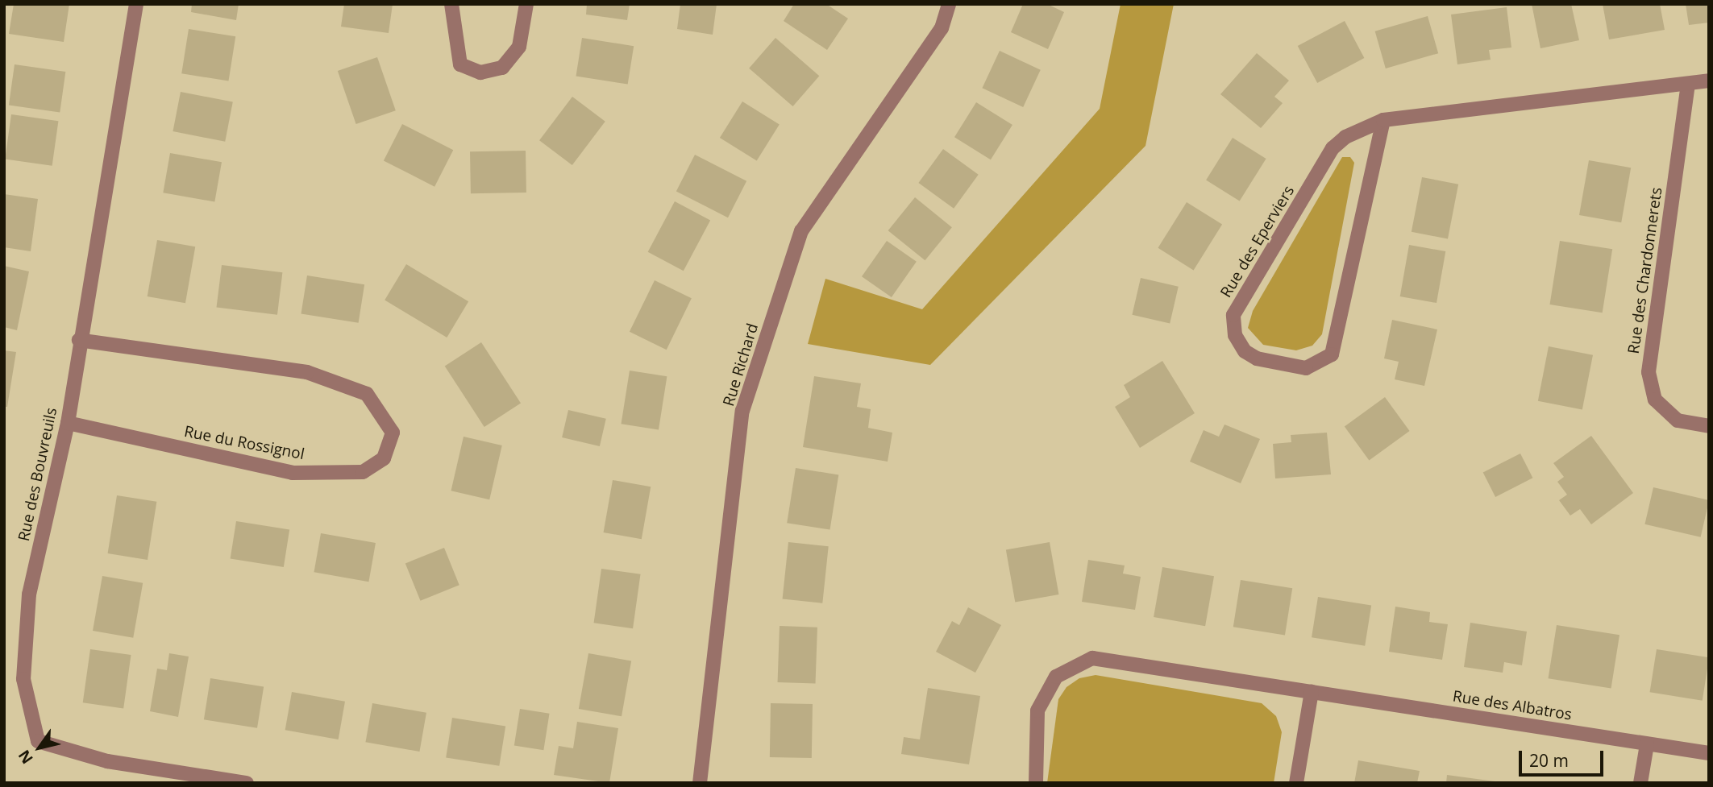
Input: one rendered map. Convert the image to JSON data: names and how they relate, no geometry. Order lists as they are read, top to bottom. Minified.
{"streets":{"street":["Rue des Eperviers","Rue des Chardonnerets","Rue Richard","Rue du Rossignol","Rue des Bouvreuils","Rue des Albatros"]},"crossings":[["Rue des Eperviers","Rue des Chardonnerets"],["Rue du Rossignol","Rue des Bouvreuils"]],"scale_bar":"20 m","north":"bottom left"}
